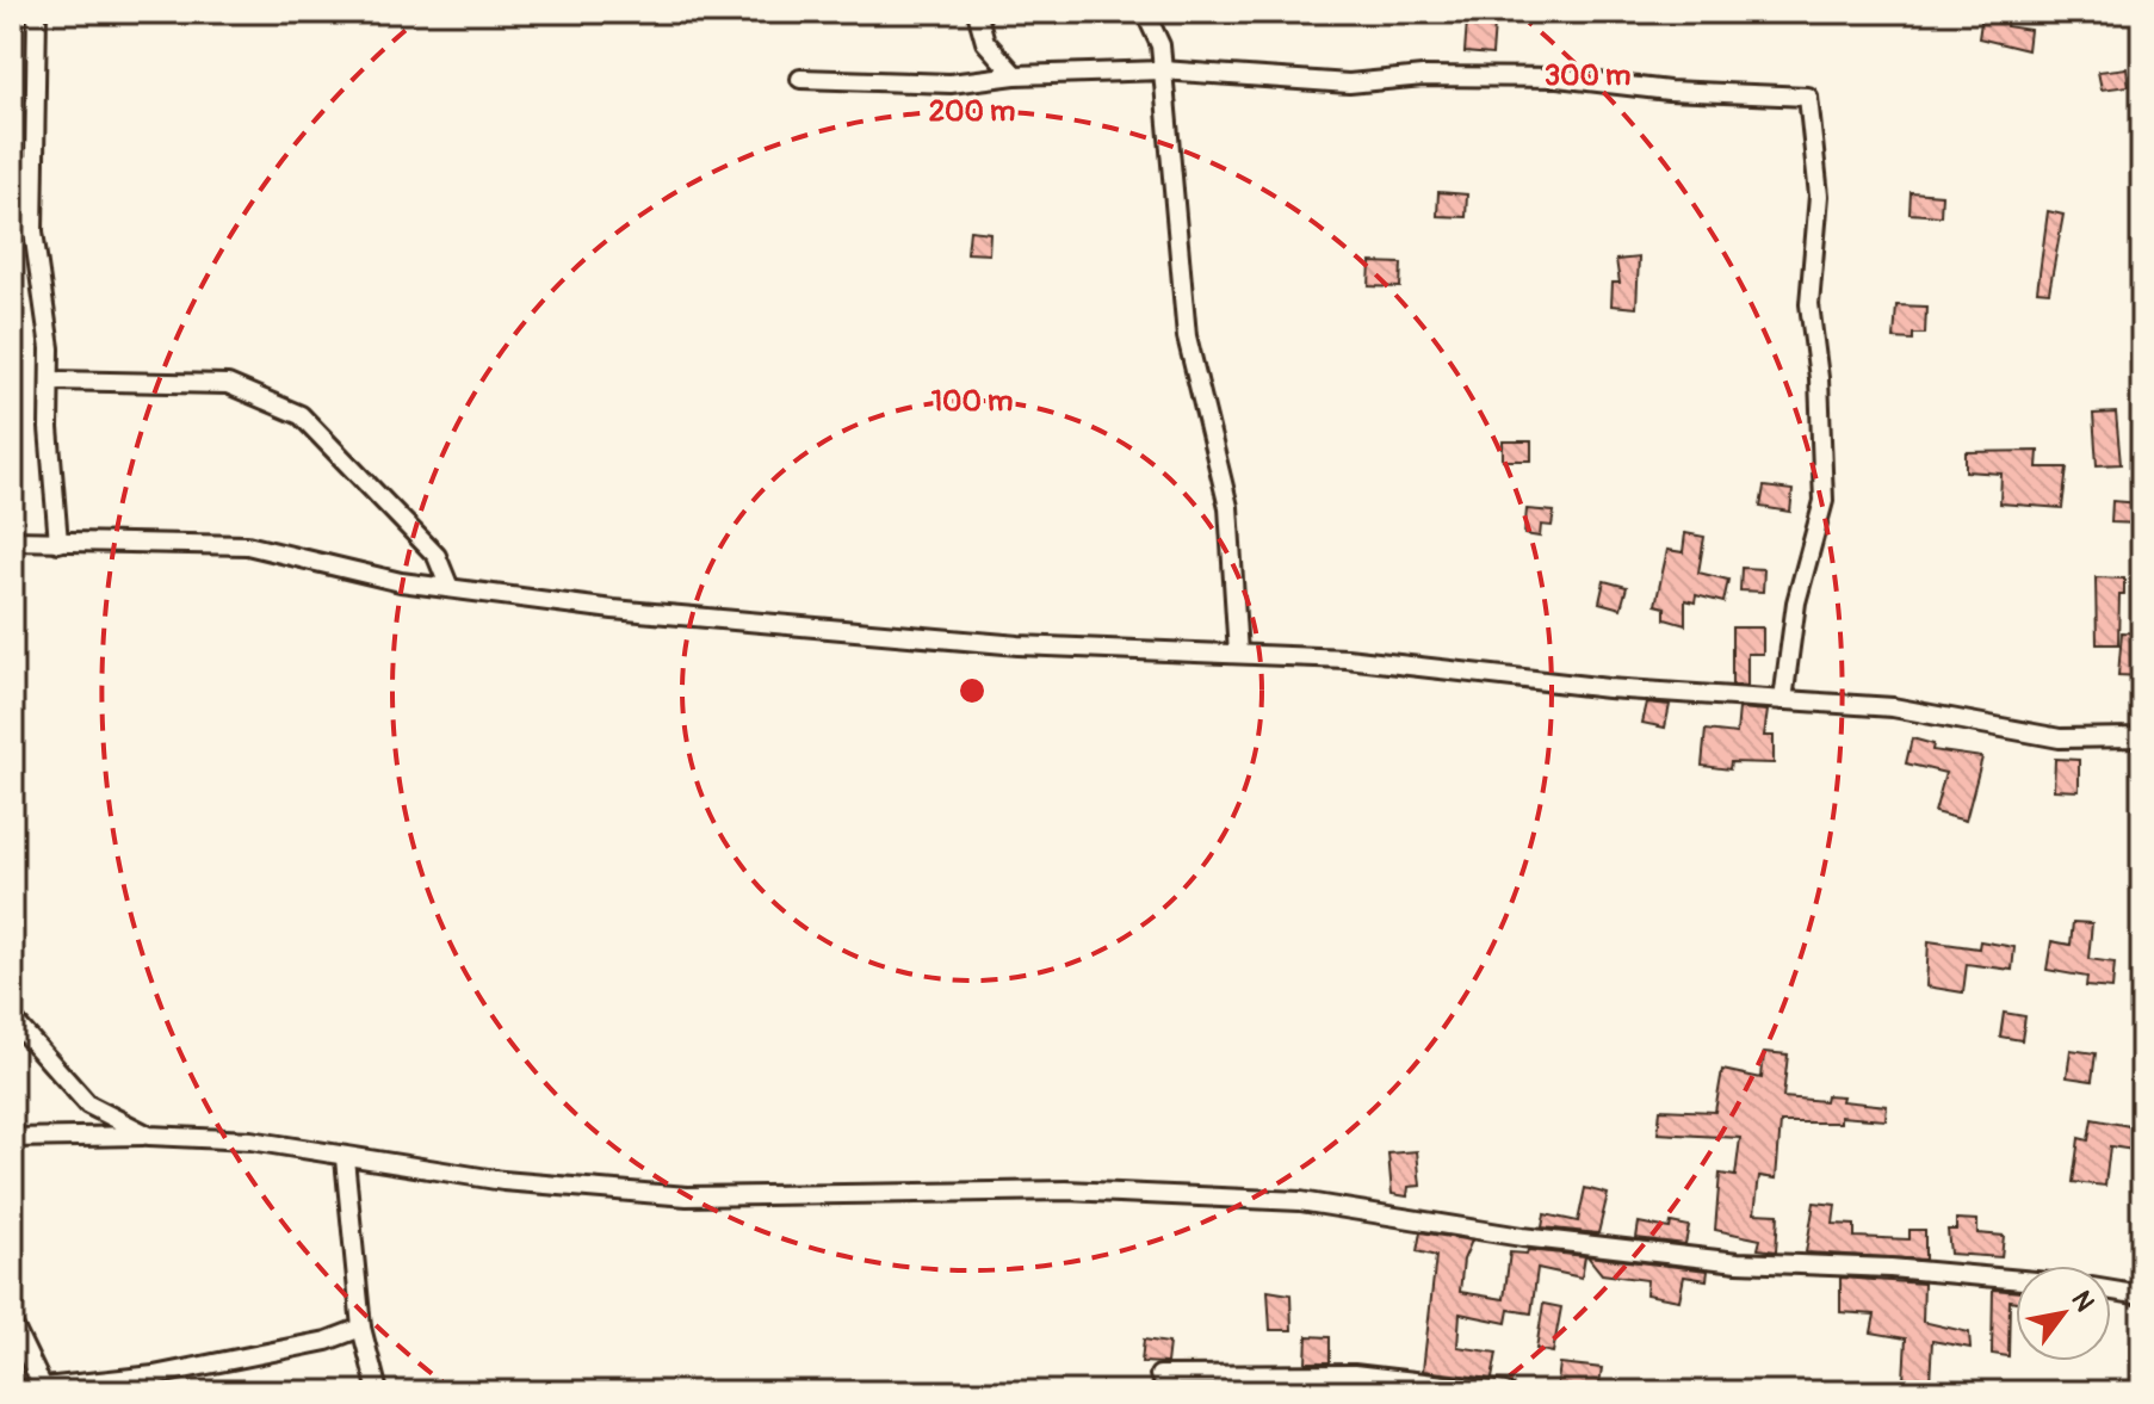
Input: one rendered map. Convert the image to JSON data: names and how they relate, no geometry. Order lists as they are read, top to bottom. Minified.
{"north":"top right","rings":["300 m","200 m","100 m"]}
